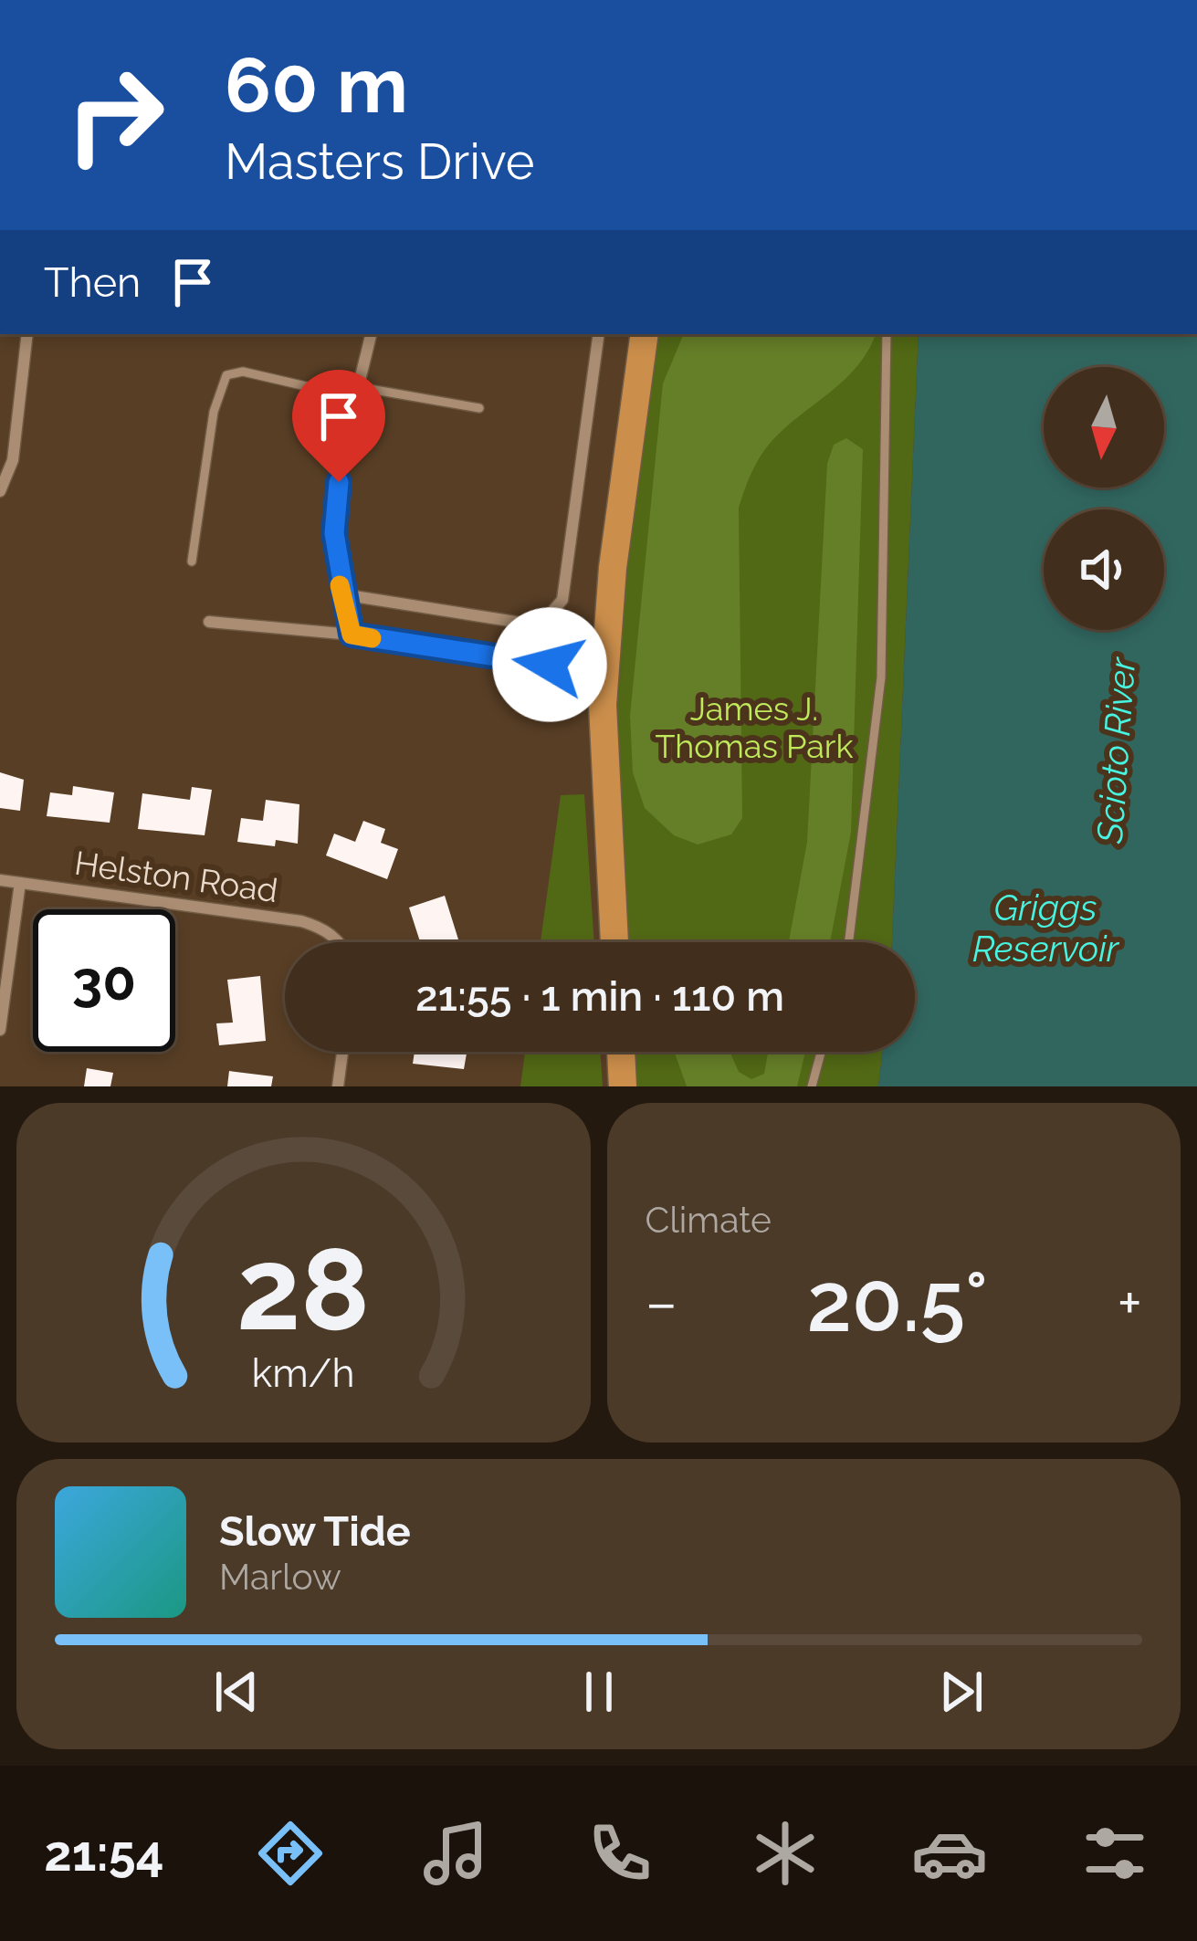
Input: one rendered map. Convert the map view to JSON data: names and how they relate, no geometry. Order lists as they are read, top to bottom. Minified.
{"streets":{"street":["Helston Road"]},"water":["Scioto River","Griggs Reservoir"],"parks":["James J. Thomas Park"],"north":"bottom","page":{"turn":["60 m","Masters Drive"],"then":"Then","limit":"30","trip":"21:55 · 1 min · 110 m","tile":"Climate","heat":["−","20.5°","+"],"song":["Slow Tide","Marlow"],"tabs":"21:54","gauge":["28","km/h"]}}
